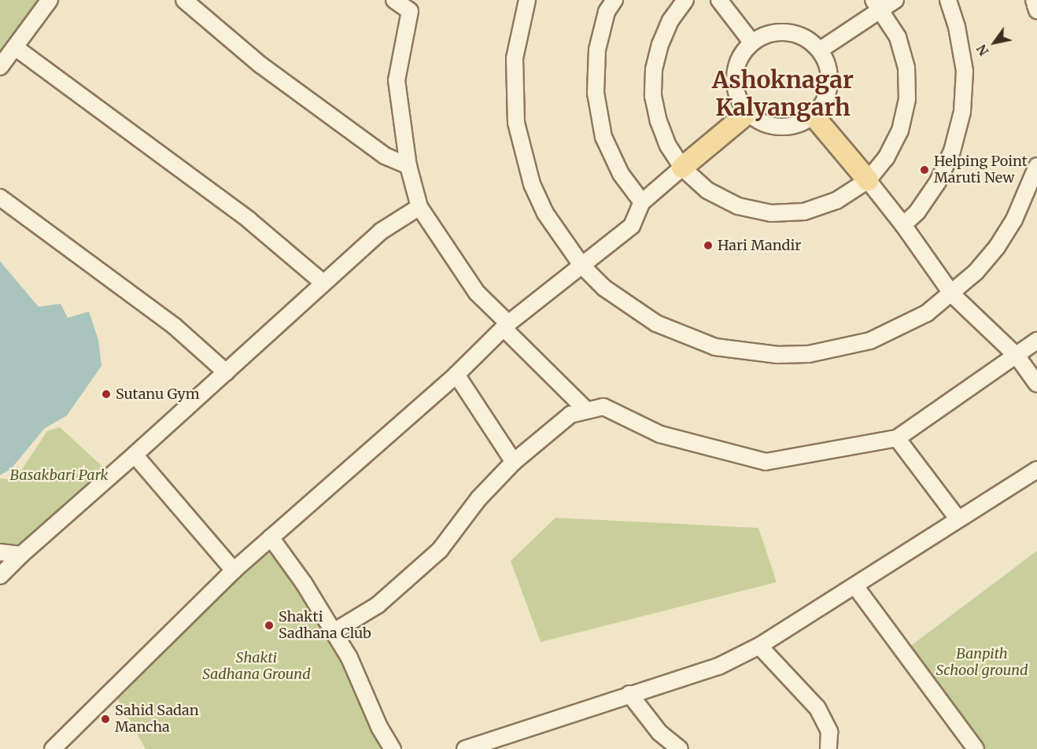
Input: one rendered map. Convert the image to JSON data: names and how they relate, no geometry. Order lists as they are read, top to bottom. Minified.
{"districts":["Ashoknagar Kalyangarh"],"parks":["Basakbari Park","Banpith School ground","Shakti Sadhana Ground"],"places":["Helping Point Maruti New","Hari Mandir","Sutanu Gym","Shakti Sadhana Club","Sahid Sadan Mancha"],"north":"bottom left"}
